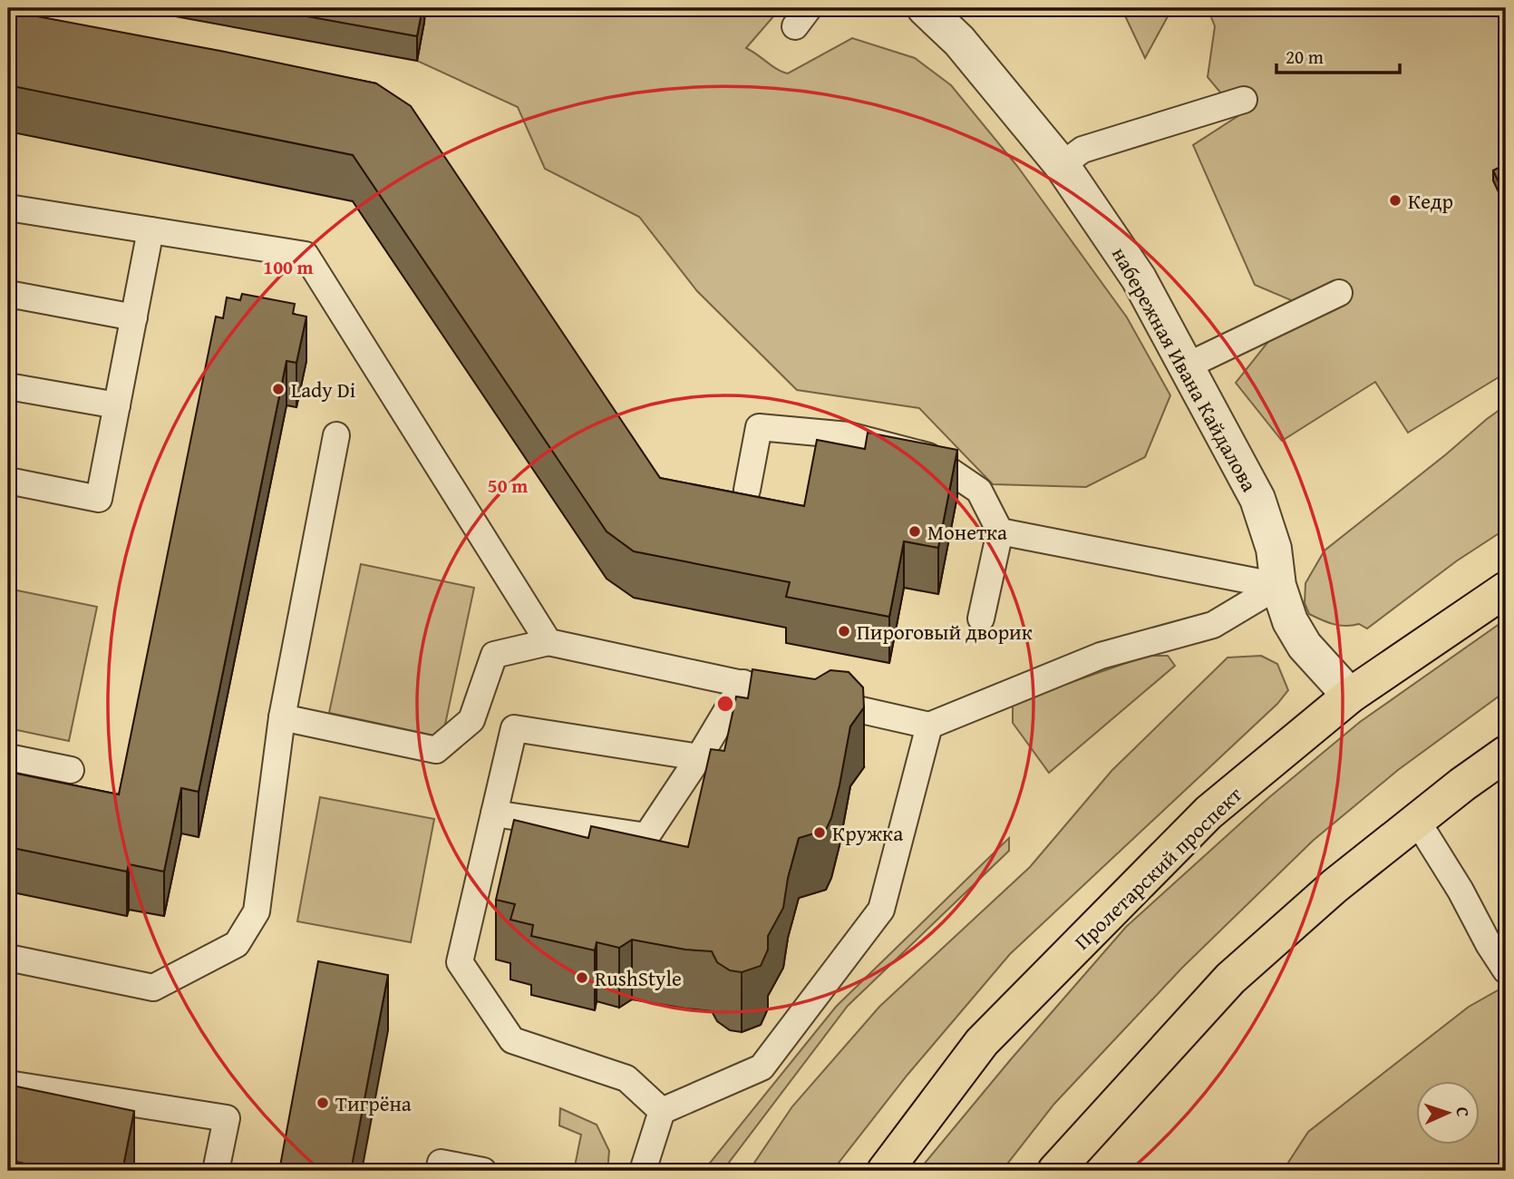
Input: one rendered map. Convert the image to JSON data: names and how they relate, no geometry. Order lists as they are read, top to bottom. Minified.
{"streets":{"main road":["Пролетарский проспект"],"street":["набережная Ивана Кайдалова"]},"crossings":[["набережная Ивана Кайдалова","Пролетарский проспект"]],"places":["Кедр","Lady Di","Монетка","Пироговый дворик","Кружка","RushStyle","Тигрёна"],"scale_bar":"20 m","north":"right","rings":["100 m","50 m"]}
